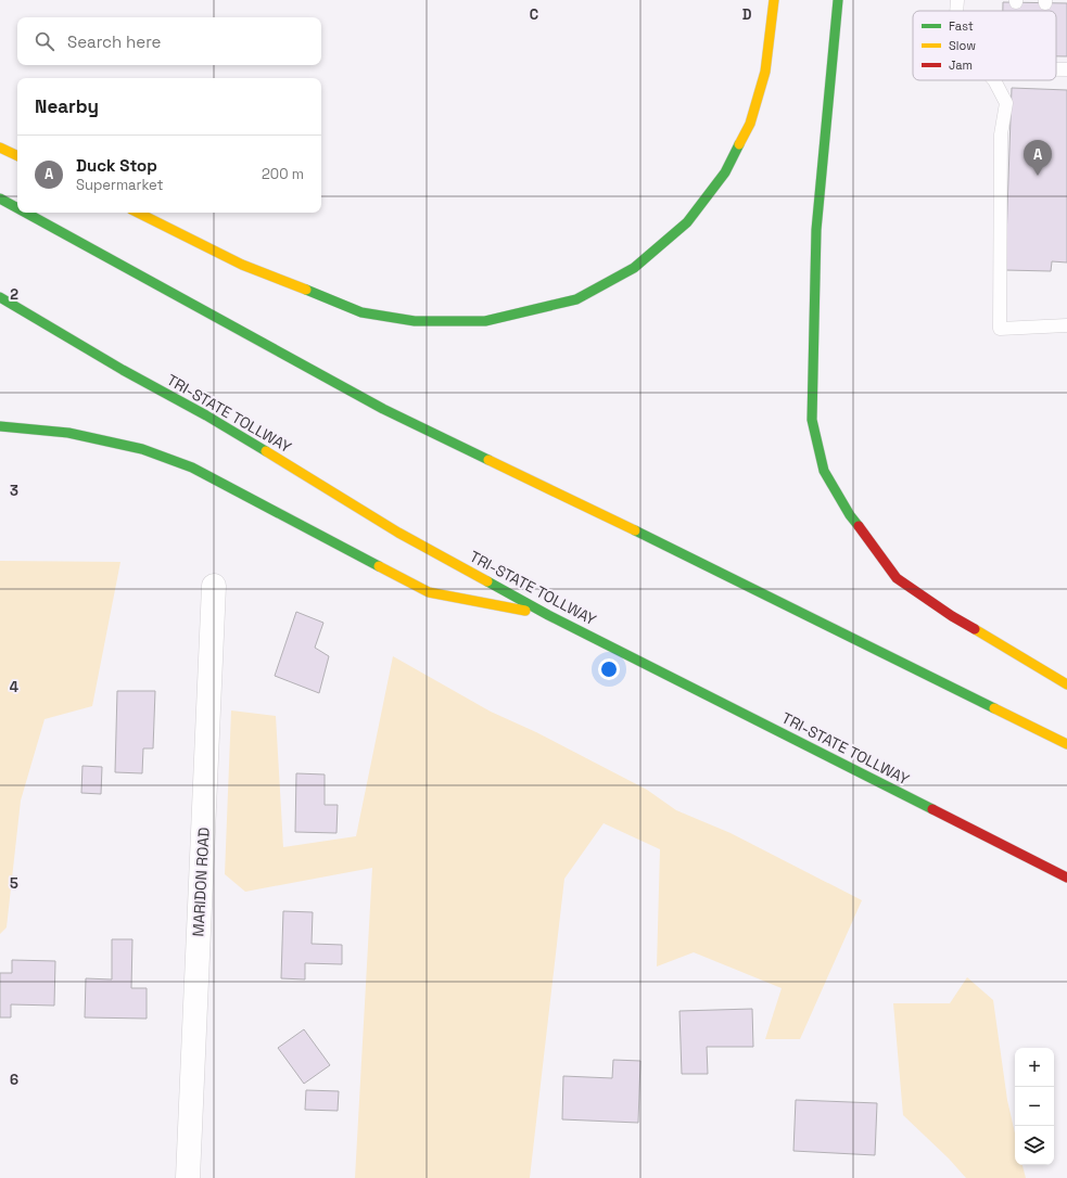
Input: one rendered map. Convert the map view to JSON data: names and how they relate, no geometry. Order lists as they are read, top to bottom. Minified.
{"streets":{"highway":["TRI-STATE TOLLWAY"],"street":["MARIDON ROAD"]},"legend":["Fast","Slow","Jam"],"page":{"search":"Search here","heading":"Nearby","list":[{"mark":"A","name":"Duck Stop","note":"Supermarket","value":"200 m"}],"pins":"A","map_buttons":["+","−"]},"grid":{"columns":["C","D"],"rows":["2","3","4","5","6"]}}
